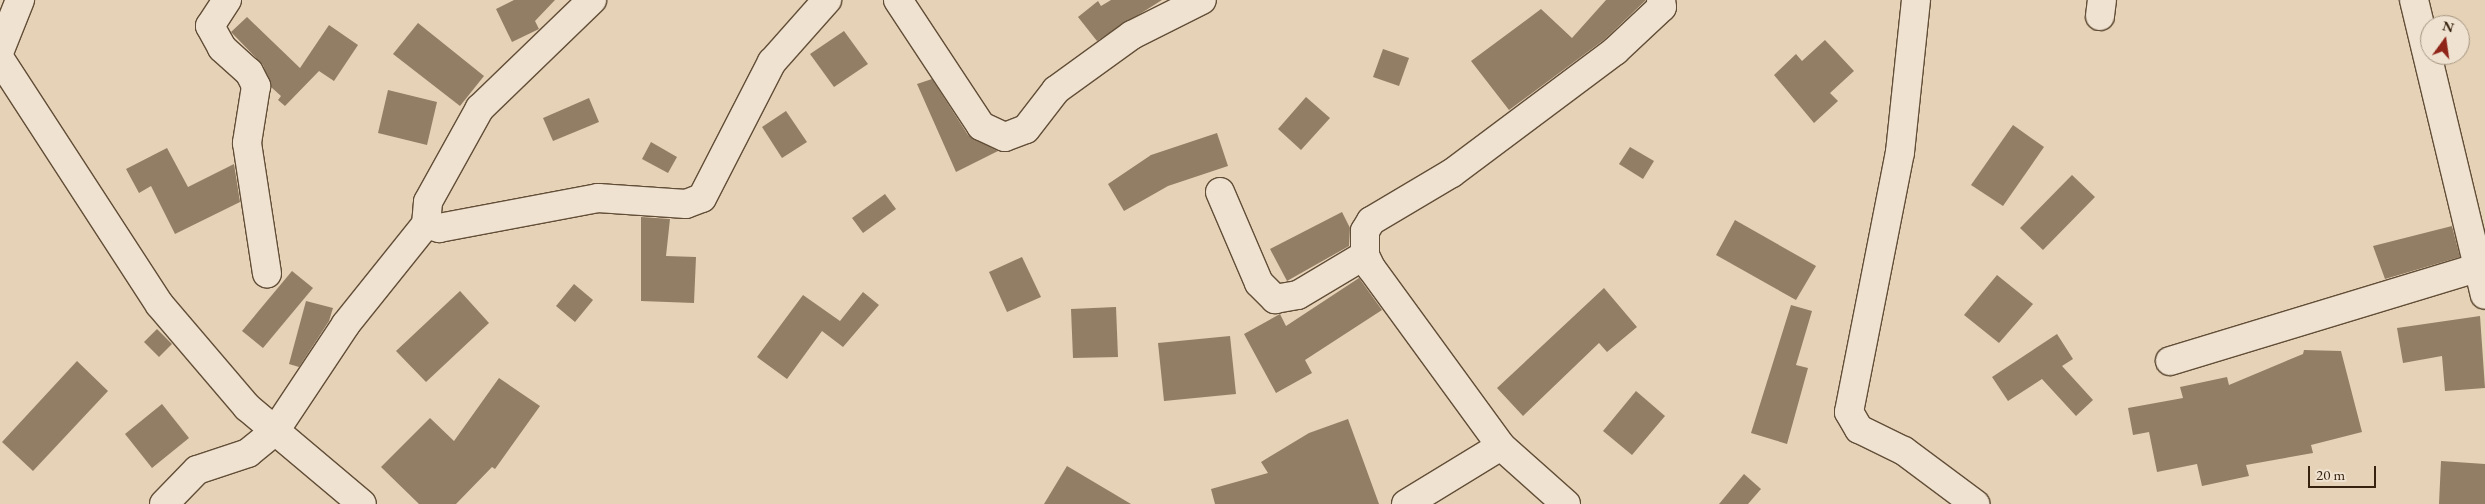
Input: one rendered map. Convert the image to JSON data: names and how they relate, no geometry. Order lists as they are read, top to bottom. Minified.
{"scale_bar":"20 m","north":"top"}
